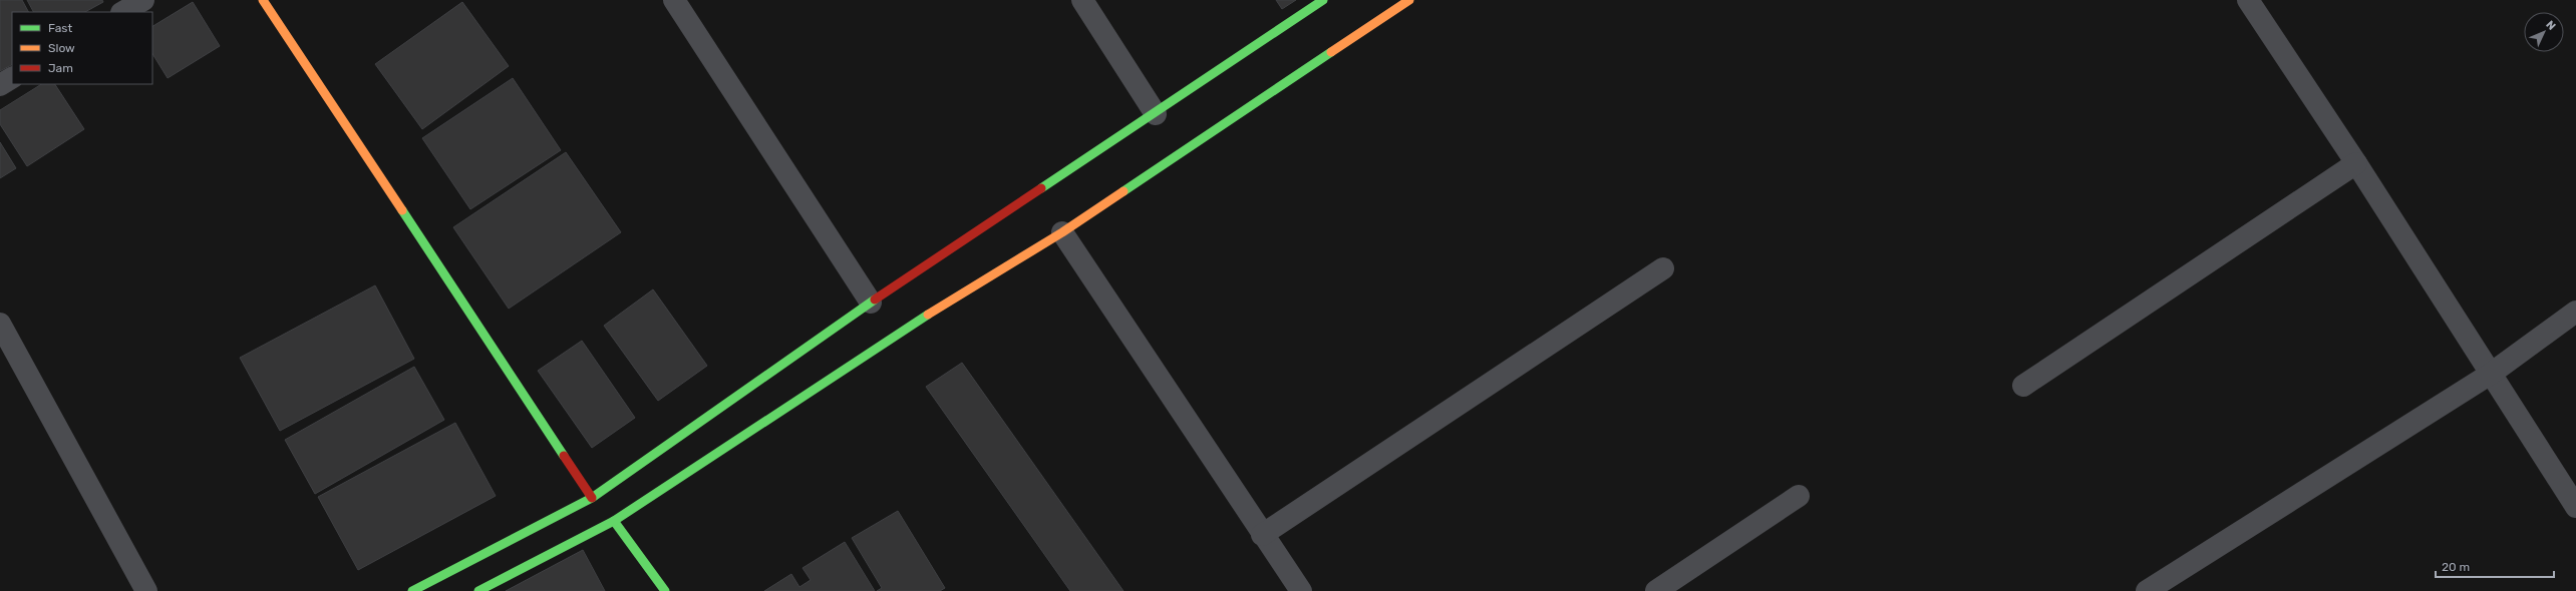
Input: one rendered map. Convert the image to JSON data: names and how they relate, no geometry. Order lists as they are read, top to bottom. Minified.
{"legend":["Fast","Slow","Jam"],"scale_bar":"20 m","north":"top right"}
